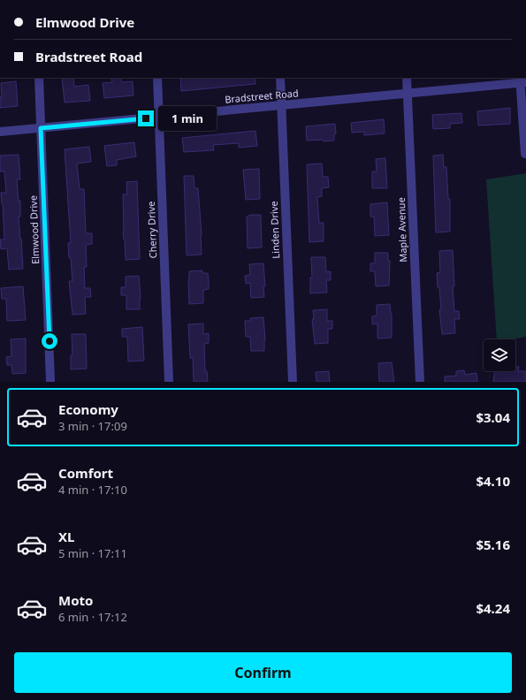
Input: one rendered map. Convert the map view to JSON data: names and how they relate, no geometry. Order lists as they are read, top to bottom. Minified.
{"streets":{"street":["Bradstreet Road","Elmwood Drive","Cherry Drive","Linden Drive","Maple Avenue"]},"crossings":[["Bradstreet Road","Elmwood Drive"],["Bradstreet Road","Cherry Drive"],["Bradstreet Road","Linden Drive"],["Bradstreet Road","Maple Avenue"]],"page":{"banner":["Elmwood Drive","Bradstreet Road"],"bubble":"1 min","list":[{"name":"Economy","note":"3 min · 17:09","value":"$3.04"},{"name":"Comfort","note":"4 min · 17:10","value":"$4.10"},{"name":"XL","note":"5 min · 17:11","value":"$5.16"},{"name":"Moto","note":"6 min · 17:12","value":"$4.24"}],"buttons":"Confirm"}}
